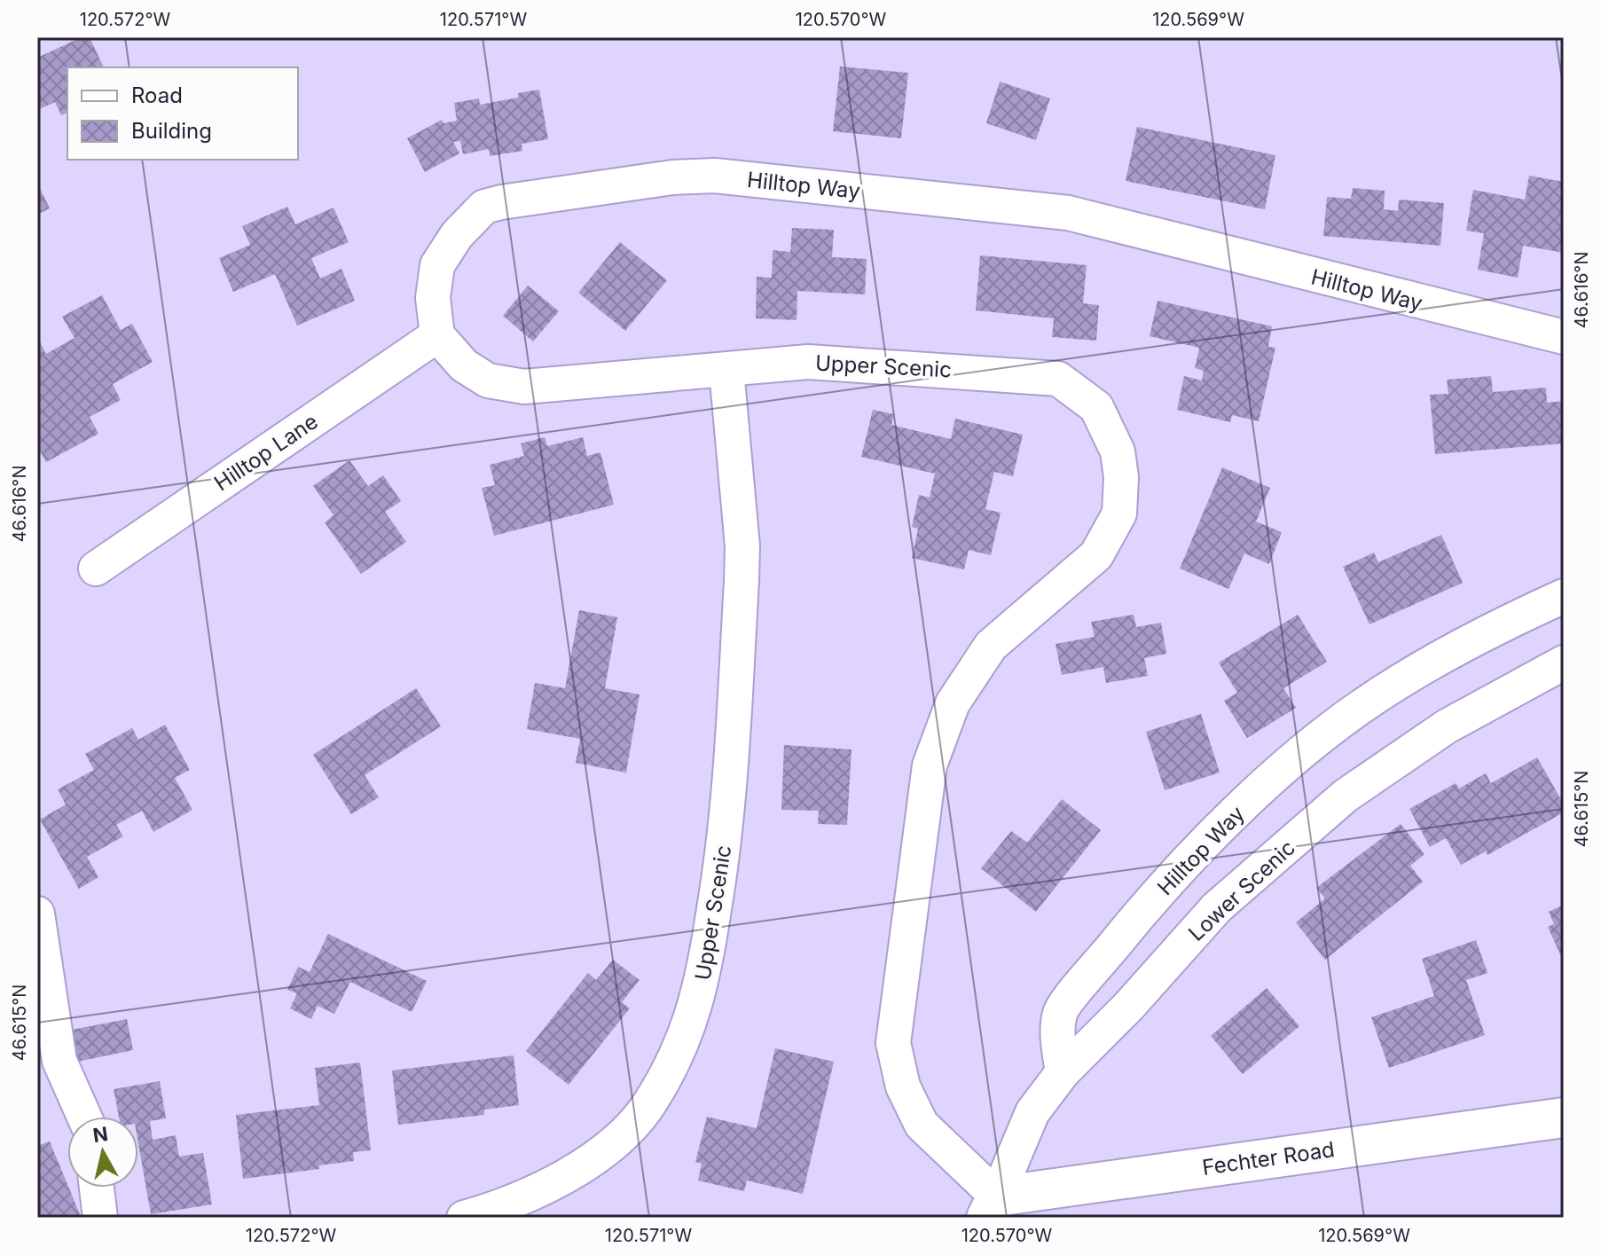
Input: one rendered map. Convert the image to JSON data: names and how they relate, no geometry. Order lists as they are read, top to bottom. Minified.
{"streets":{"street":["Hilltop Way","Upper Scenic","Hilltop Lane","Lower Scenic","Fechter Road"]},"crossings":[["Hilltop Way","Hilltop Lane"],["Hilltop Way","Lower Scenic"],["Upper Scenic","Lower Scenic"],["Upper Scenic","Fechter Road"],["Lower Scenic","Fechter Road"]],"legend":["Road","Building"],"north":"top","coordinates":["120.572°W","120.571°W","120.570°W","120.569°W","46.616°N","46.615°N"]}
